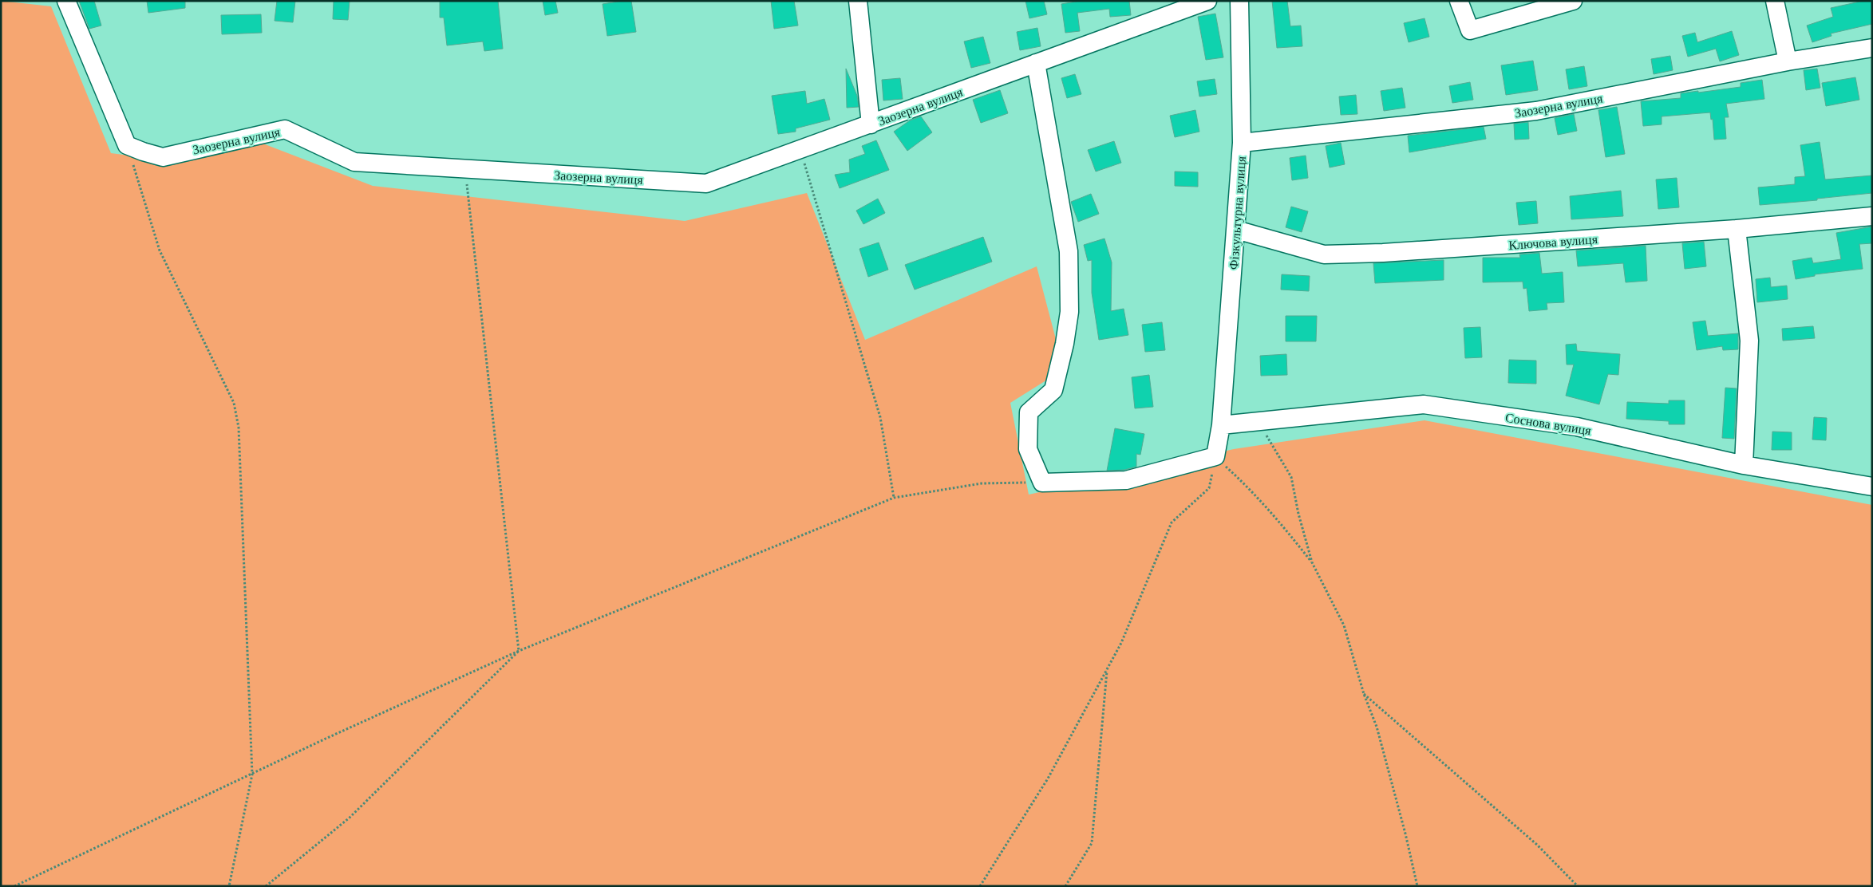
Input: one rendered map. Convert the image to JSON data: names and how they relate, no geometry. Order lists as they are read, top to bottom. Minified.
{"streets":{"street":["Заозерна вулиця","Фізкультурна вулиця","Ключова вулиця","Соснова вулиця"]},"crossings":[["Заозерна вулиця","Фізкультурна вулиця"],["Фізкультурна вулиця","Ключова вулиця"],["Фізкультурна вулиця","Соснова вулиця"]]}
